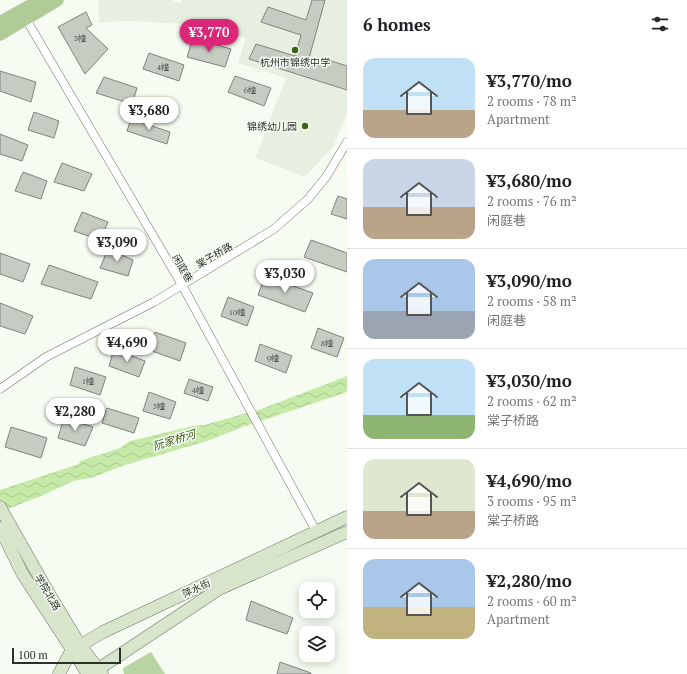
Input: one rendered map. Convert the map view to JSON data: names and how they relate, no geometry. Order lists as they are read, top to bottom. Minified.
{"streets":{"main road":["萍水街","学院北路"],"street":["棠子桥路","闲庭巷"]},"crossings":[["棠子桥路","闲庭巷"],["闲庭巷","萍水街"],["萍水街","学院北路"]],"water":["阮家桥河"],"places":["杭州市锦绣中学","锦绣幼儿园"],"house_numbers":["3幢","4幢","6幢","10幢","8幢","9幢","1幢","4幢","5幢"],"scale_bar":"100 m","page":{"heading":"6 homes","price":["¥3,770","¥3,680","¥3,090","¥3,030","¥4,690","¥2,280"],"list":[{"name":"¥3,770/mo","note":"2 rooms · 78 m² · Apartment"},{"name":"¥3,680/mo","note":"2 rooms · 76 m² · 闲庭巷"},{"name":"¥3,090/mo","note":"2 rooms · 58 m² · 闲庭巷"},{"name":"¥3,030/mo","note":"2 rooms · 62 m² · 棠子桥路"},{"name":"¥4,690/mo","note":"3 rooms · 95 m² · 棠子桥路"},{"name":"¥2,280/mo","note":"2 rooms · 60 m² · Apartment"}],"scale":"100 m"}}
